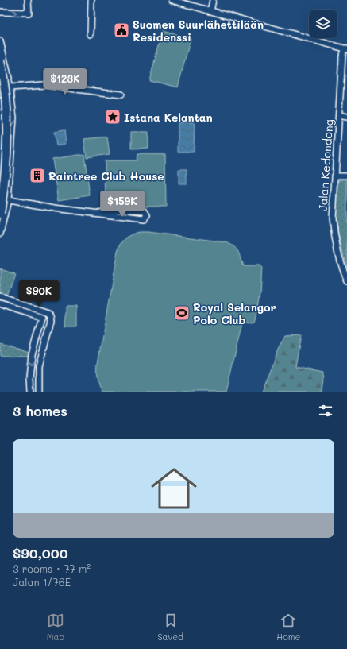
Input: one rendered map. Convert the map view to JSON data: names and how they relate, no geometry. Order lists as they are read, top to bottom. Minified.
{"streets":{"street":["Jalan Kedondong"]},"places":{"public building":["Suomen Suurlähettilään Residenssi"],"place":["Istana Kelantan"],"building":["Raintree Club House"],"sports":["Royal Selangor Polo Club"]},"page":{"price":["$123K","$159K","$90K"],"heading":"3 homes","list":[{"name":"$90,000","note":"3 rooms · 77 m² · Jalan 1/76E"}],"tabs":["Map","Saved","Home"]}}
